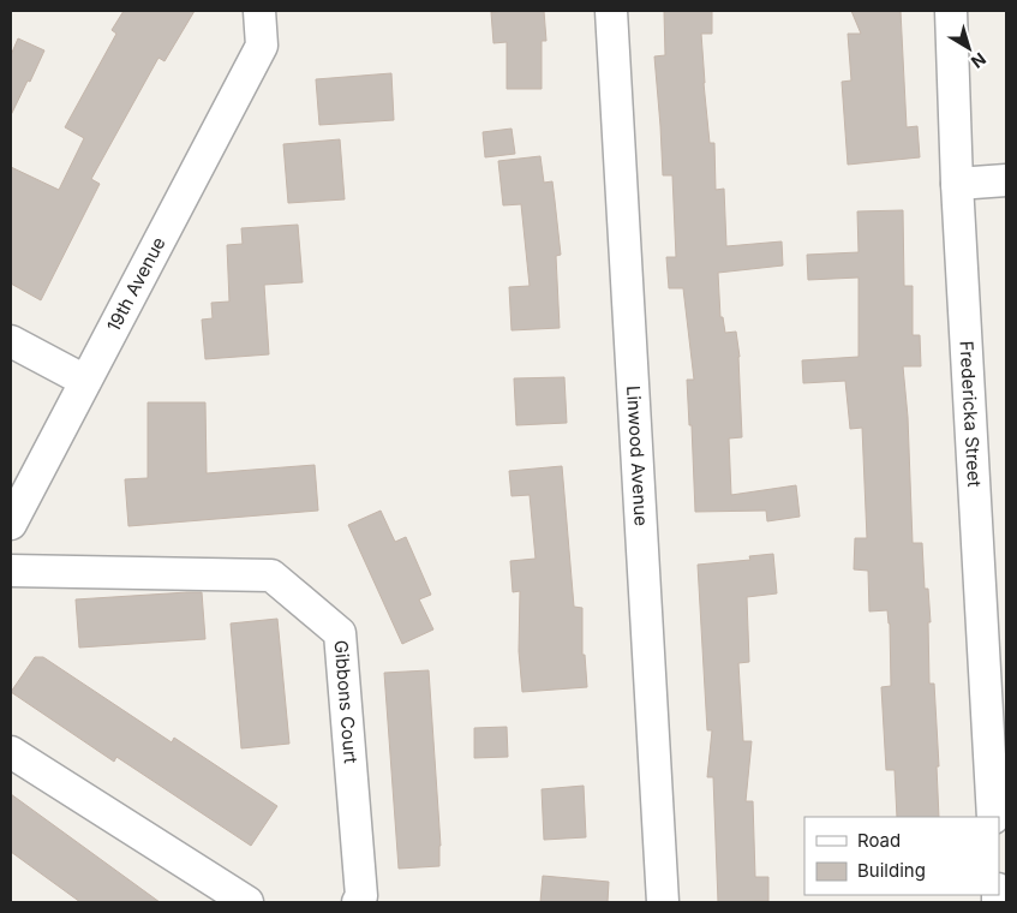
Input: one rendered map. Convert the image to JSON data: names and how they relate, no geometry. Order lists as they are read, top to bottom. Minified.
{"streets":{"street":["19th Avenue","Fredericka Street","Linwood Avenue","Gibbons Court"]},"legend":["Road","Building"],"north":"bottom right"}
